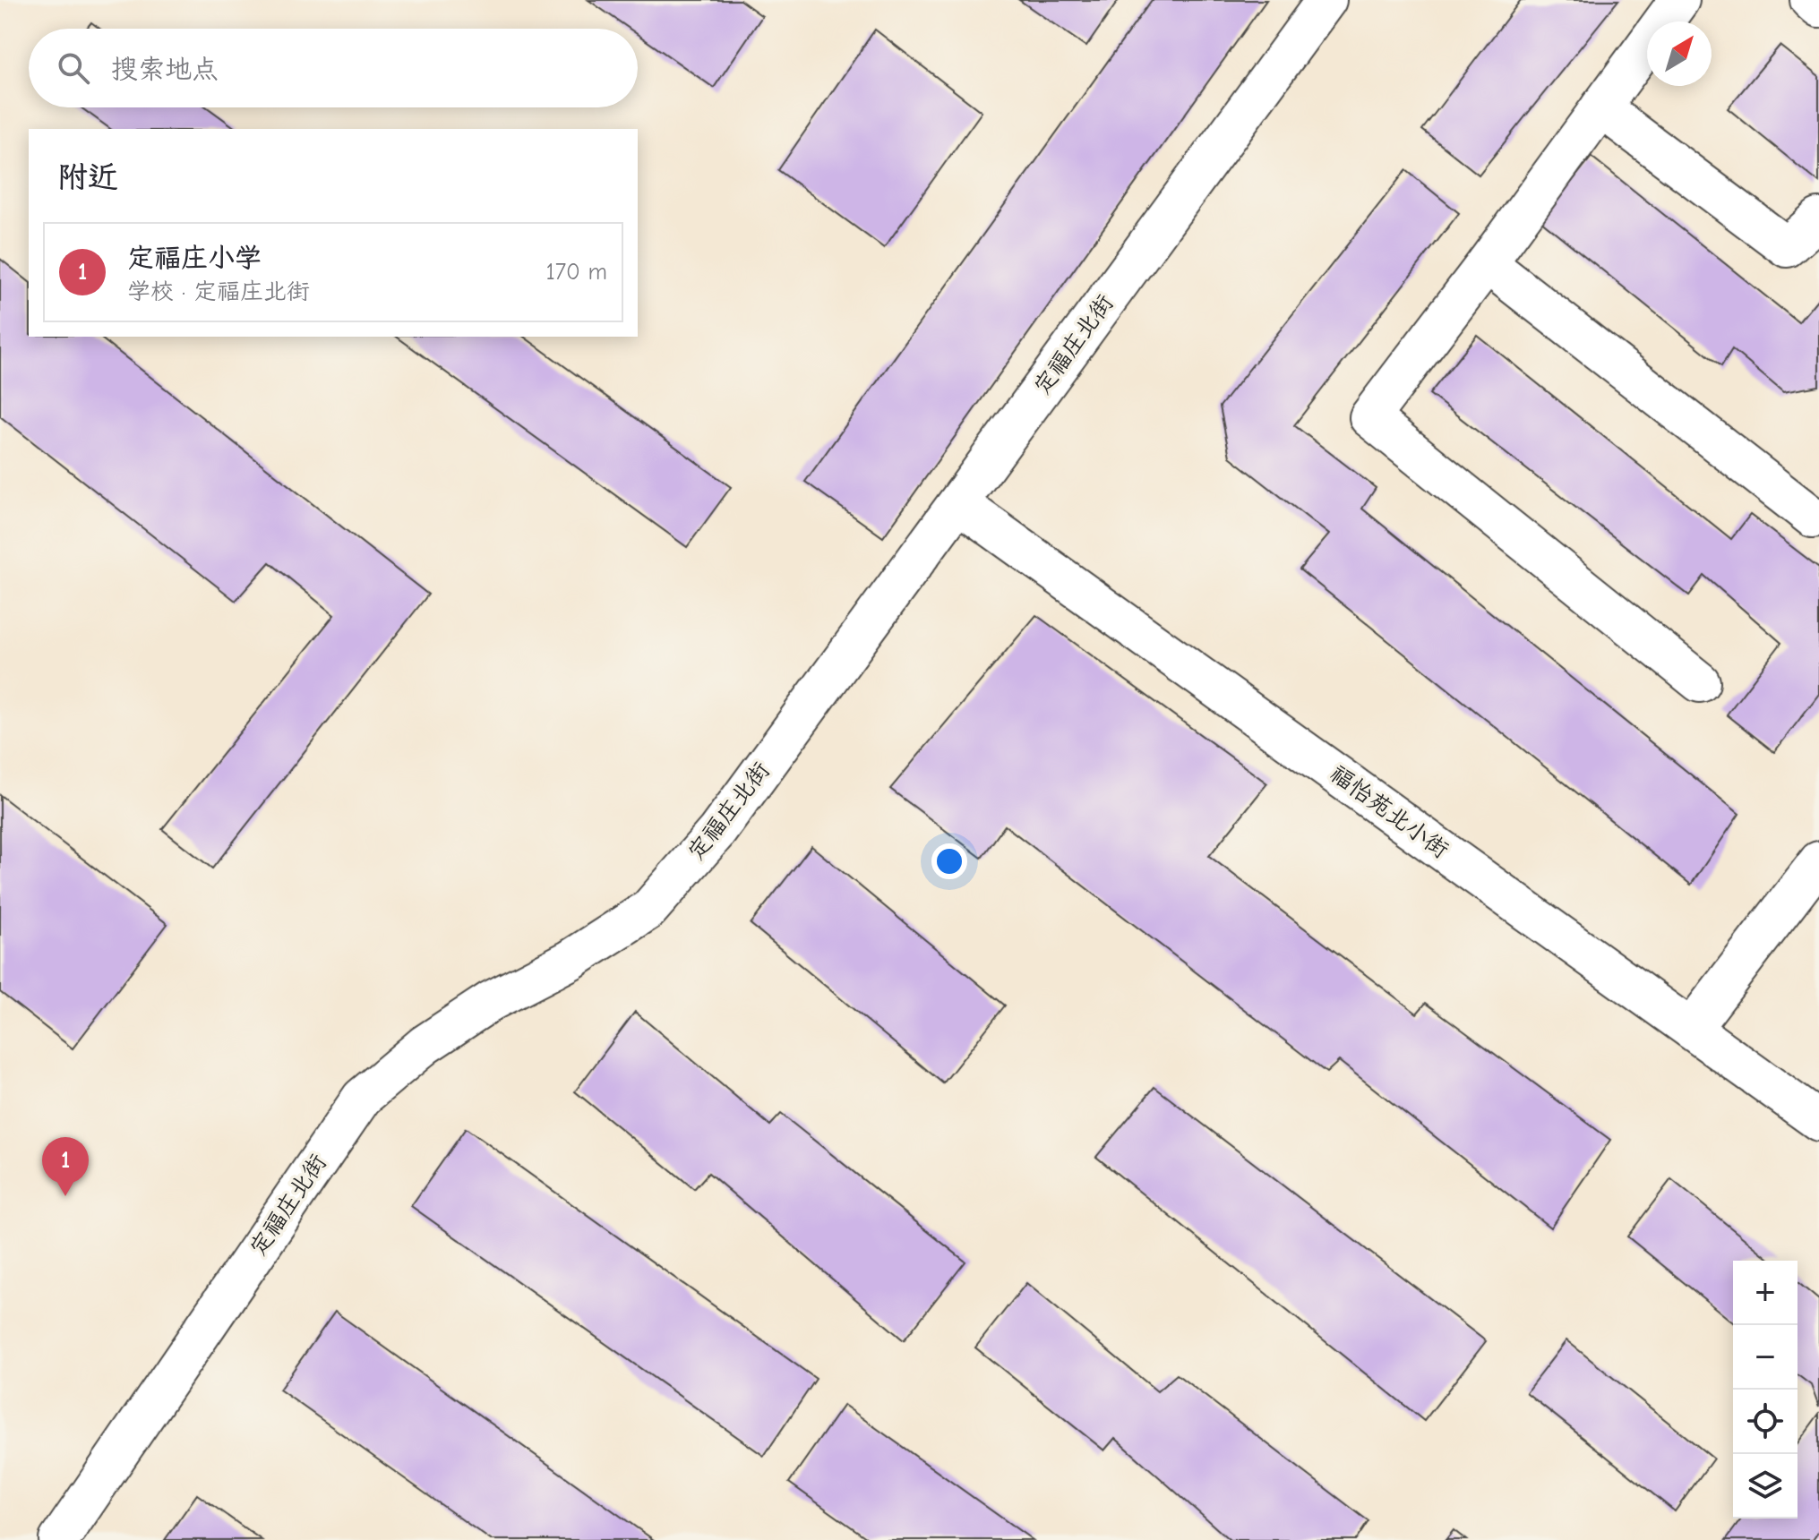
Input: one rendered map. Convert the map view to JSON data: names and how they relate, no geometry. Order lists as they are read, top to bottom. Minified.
{"streets":{"street":["定福庄北街","福怡苑北小街"]},"crossings":[["定福庄北街","福怡苑北小街"]],"north":"top right","page":{"search":"搜索地点","heading":"附近","list":[{"mark":"1","name":"定福庄小学","note":"学校 · 定福庄北街","value":"170 m"}],"pins":"1","map_buttons":["+","−"]}}
